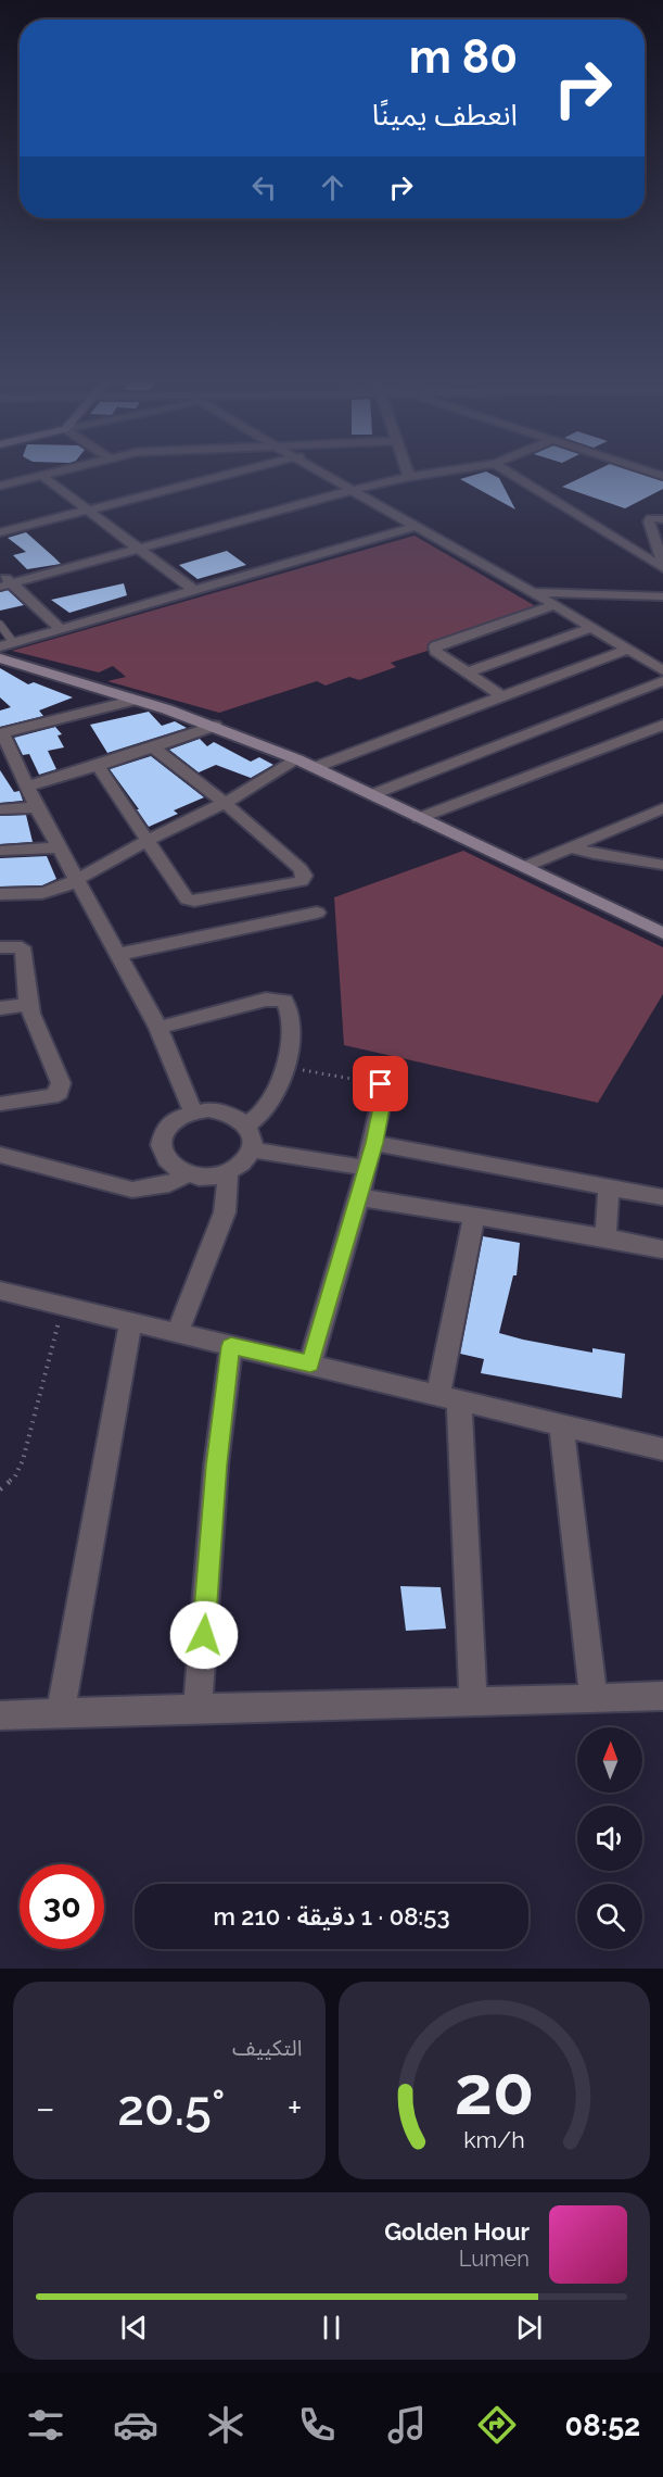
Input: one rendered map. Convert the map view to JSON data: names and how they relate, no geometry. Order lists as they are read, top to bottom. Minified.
{"north":"top","page":{"turn":["80 m","انعطف يمينًا"],"limit":"30","trip":"08:53 · 1 دقيقة · 210 m","tile":"التكييف","heat":["−","20.5°","+"],"song":["Golden Hour","Lumen"],"tabs":"08:52","gauge":["20","km/h"]}}
